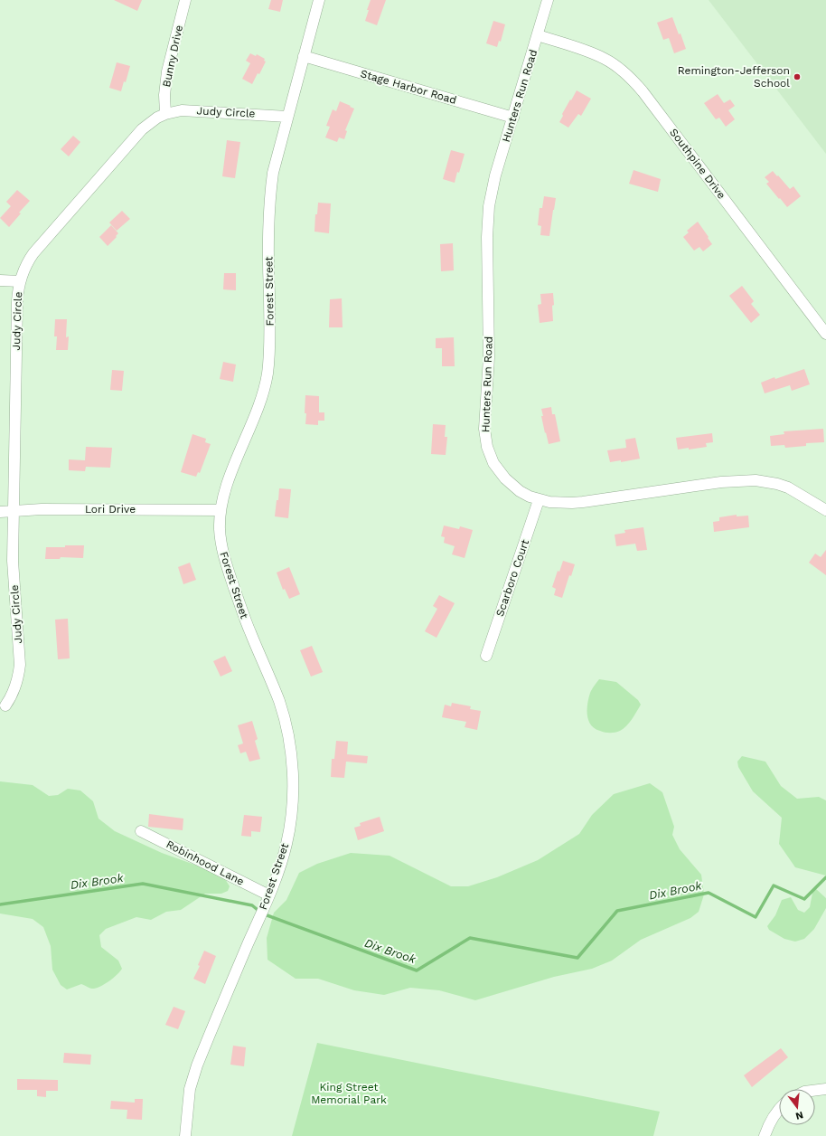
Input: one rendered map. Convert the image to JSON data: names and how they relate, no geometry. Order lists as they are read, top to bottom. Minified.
{"streets":{"street":["Bunny Drive","Stage Harbor Road","Hunters Run Road","Judy Circle","Southpine Drive","Forest Street","Lori Drive","Scarboro Court","Robinhood Lane"]},"crossings":[["Bunny Drive","Judy Circle"],["Stage Harbor Road","Hunters Run Road"],["Stage Harbor Road","Forest Street"],["Hunters Run Road","Southpine Drive"],["Hunters Run Road","Scarboro Court"],["Judy Circle","Forest Street"],["Judy Circle","Lori Drive"],["Forest Street","Lori Drive"],["Forest Street","Robinhood Lane"]],"water":["Dix Brook"],"parks":["King Street Memorial Park"],"places":["Remington-Jefferson School"],"north":"bottom"}
